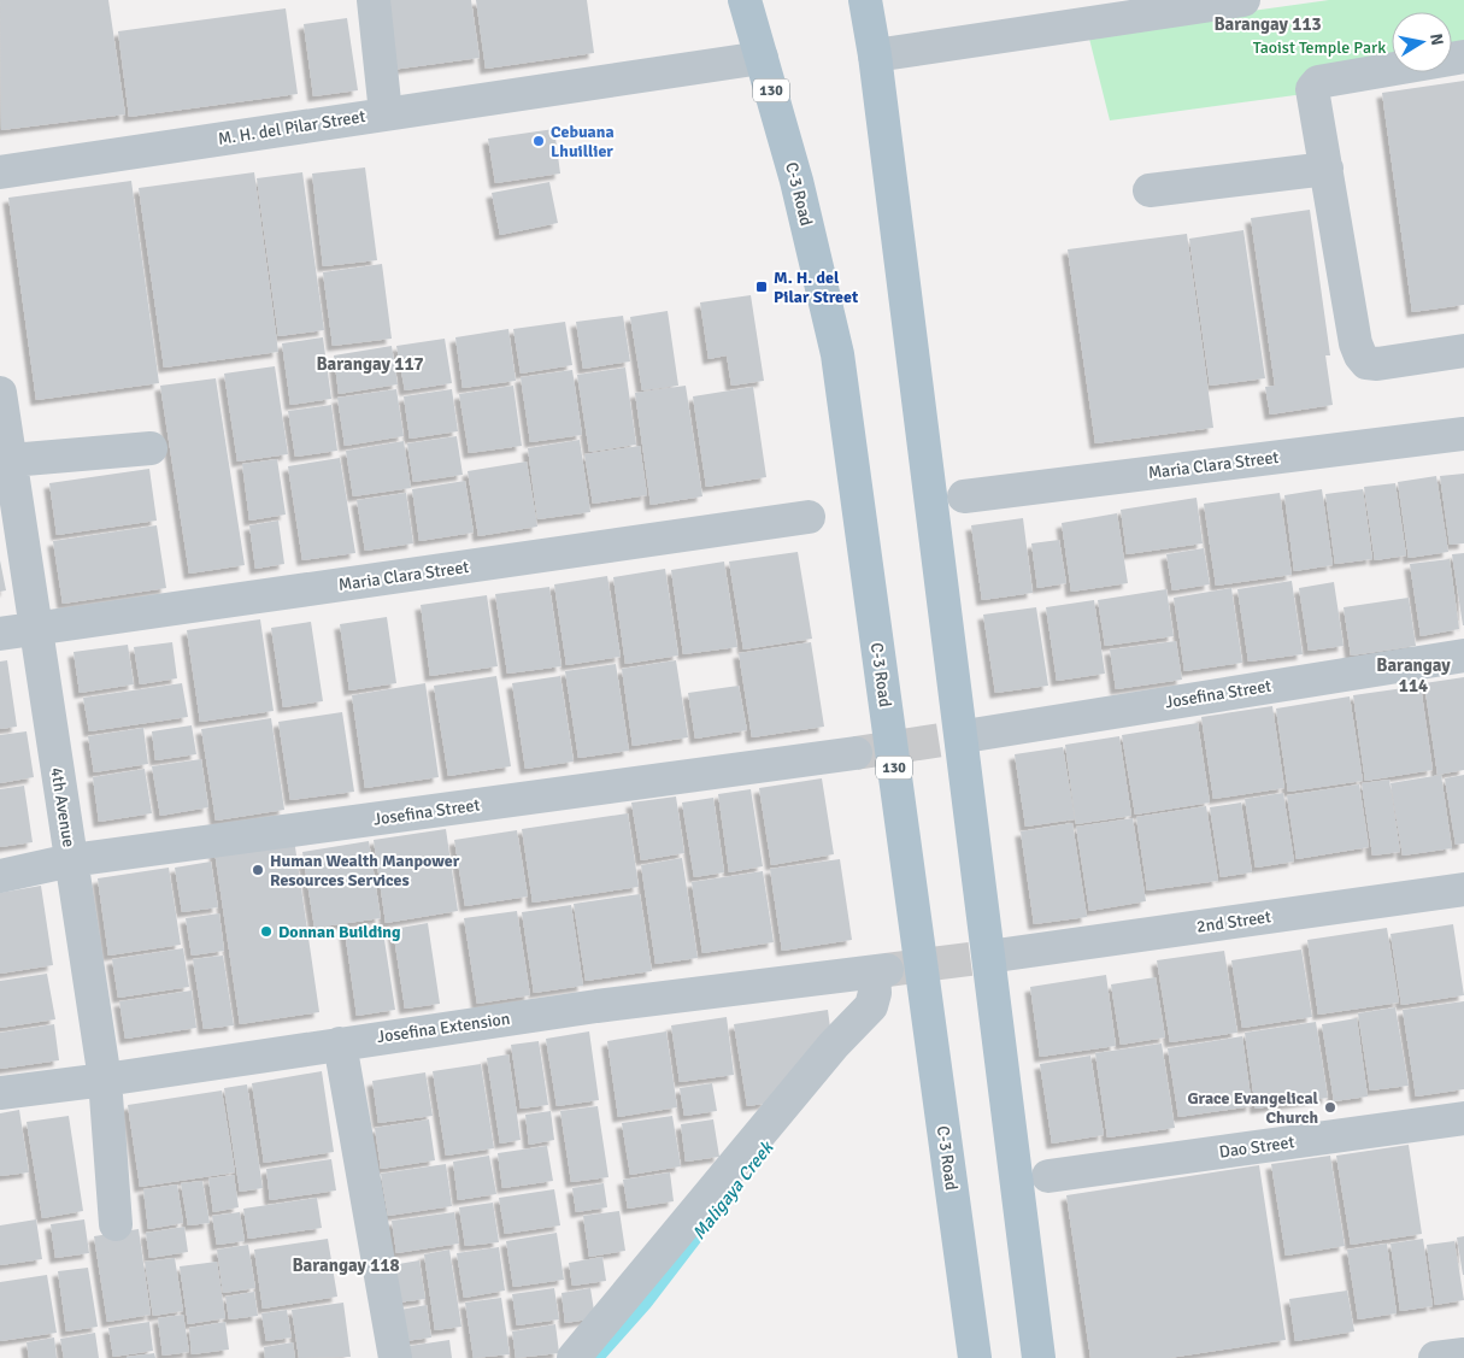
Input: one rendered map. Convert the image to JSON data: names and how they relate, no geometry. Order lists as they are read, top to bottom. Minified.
{"streets":{"main road":["130","C-3 Road"],"street":["M. H. del Pilar Street","Maria Clara Street","Josefina Street","4th Avenue","2nd Street","Josefina Extension","Dao Street"]},"crossings":[["M. H. del Pilar Street","C-3 Road"],["Maria Clara Street","4th Avenue"],["Josefina Street","4th Avenue"],["4th Avenue","Josefina Extension"]],"districts":["Barangay 113","Barangay 117","Barangay 114","Barangay 118"],"water":["Maligaya Creek"],"parks":["Taoist Temple Park"],"places":{"other":["Cebuana Lhuillier","Human Wealth Manpower Resources Services","Donnan Building","Grace Evangelical Church"],"transit":["M. H. del Pilar Street"]},"north":"right"}
